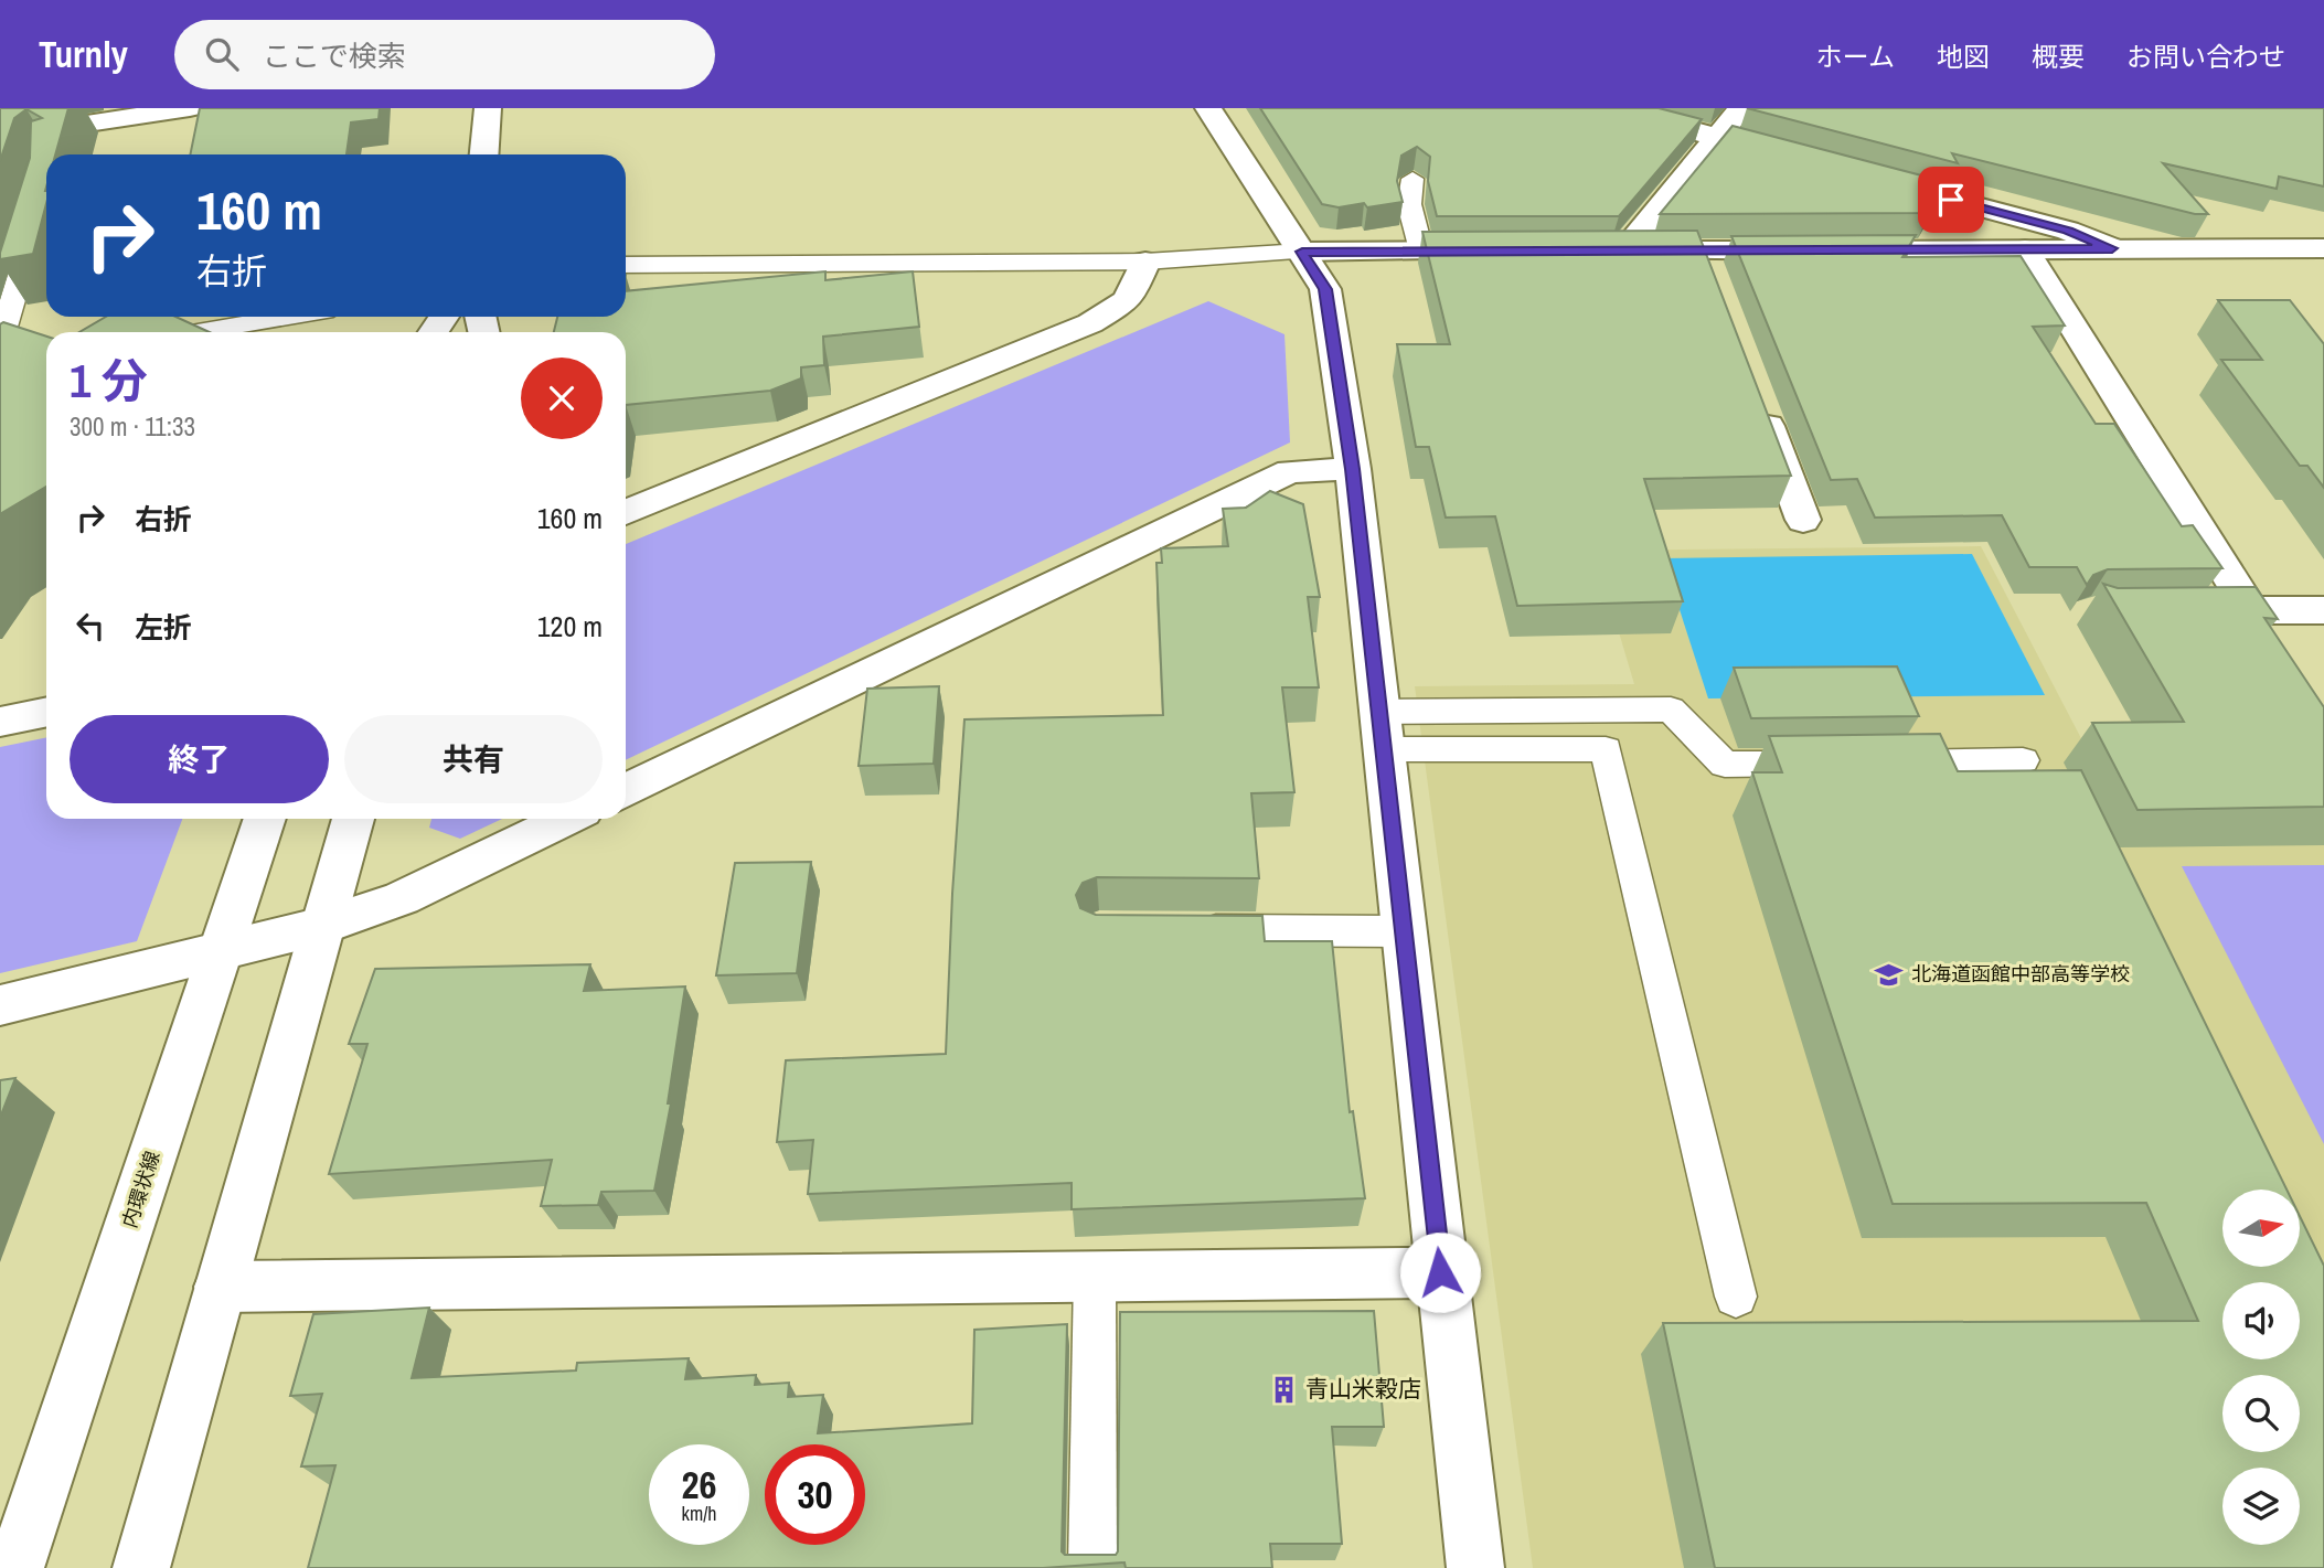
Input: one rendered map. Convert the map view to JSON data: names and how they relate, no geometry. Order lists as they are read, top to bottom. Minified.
{"streets":{"street":["内環状線"]},"places":{"school or university":["北海道函館中部高等学校"],"building":["青山米穀店"]},"north":"right","page":{"header":"Turnly","search":"ここで検索","nav":["ホーム","地図","概要","お問い合わせ"],"turn":["160 m","右折"],"heading":["1 分","300 m · 11:33"],"list":[{"name":"右折","value":"160 m"},{"name":"左折","value":"120 m"}],"buttons":["終了","共有"],"speed":"26 km/h","limit":"30"}}
